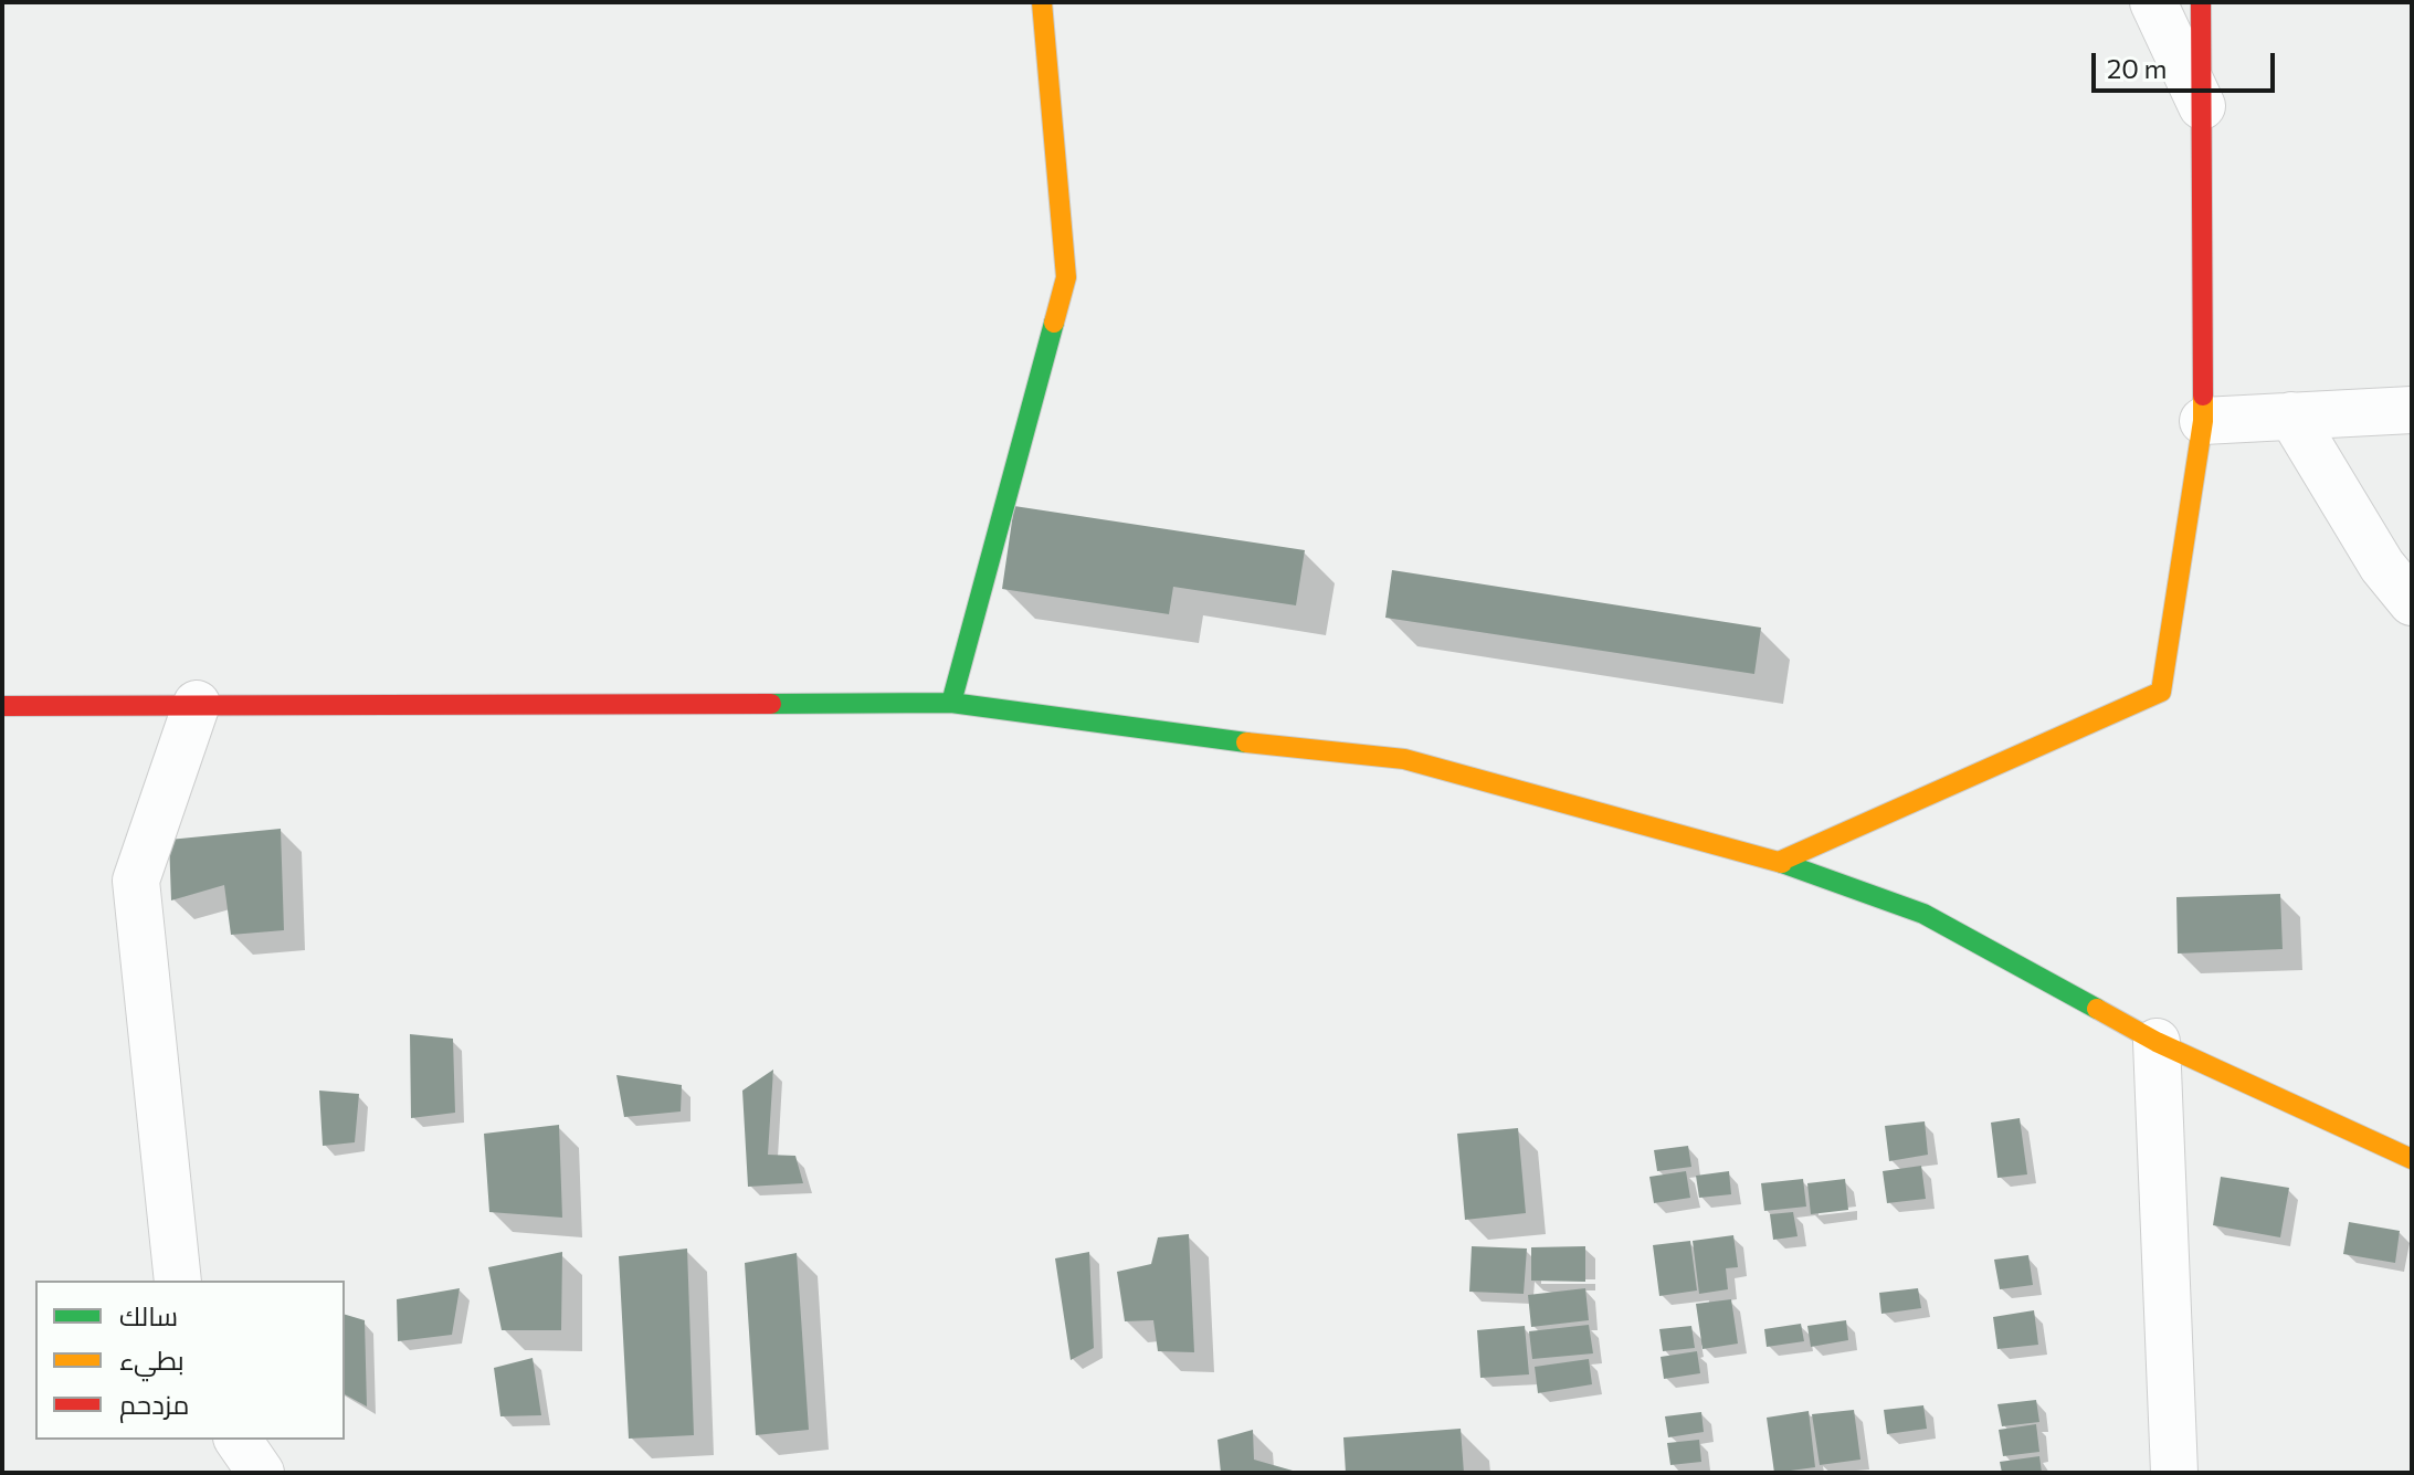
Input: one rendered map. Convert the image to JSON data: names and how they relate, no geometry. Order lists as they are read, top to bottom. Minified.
{"legend":["سالك","بطيء","مزدحم"],"scale_bar":"20 m"}
